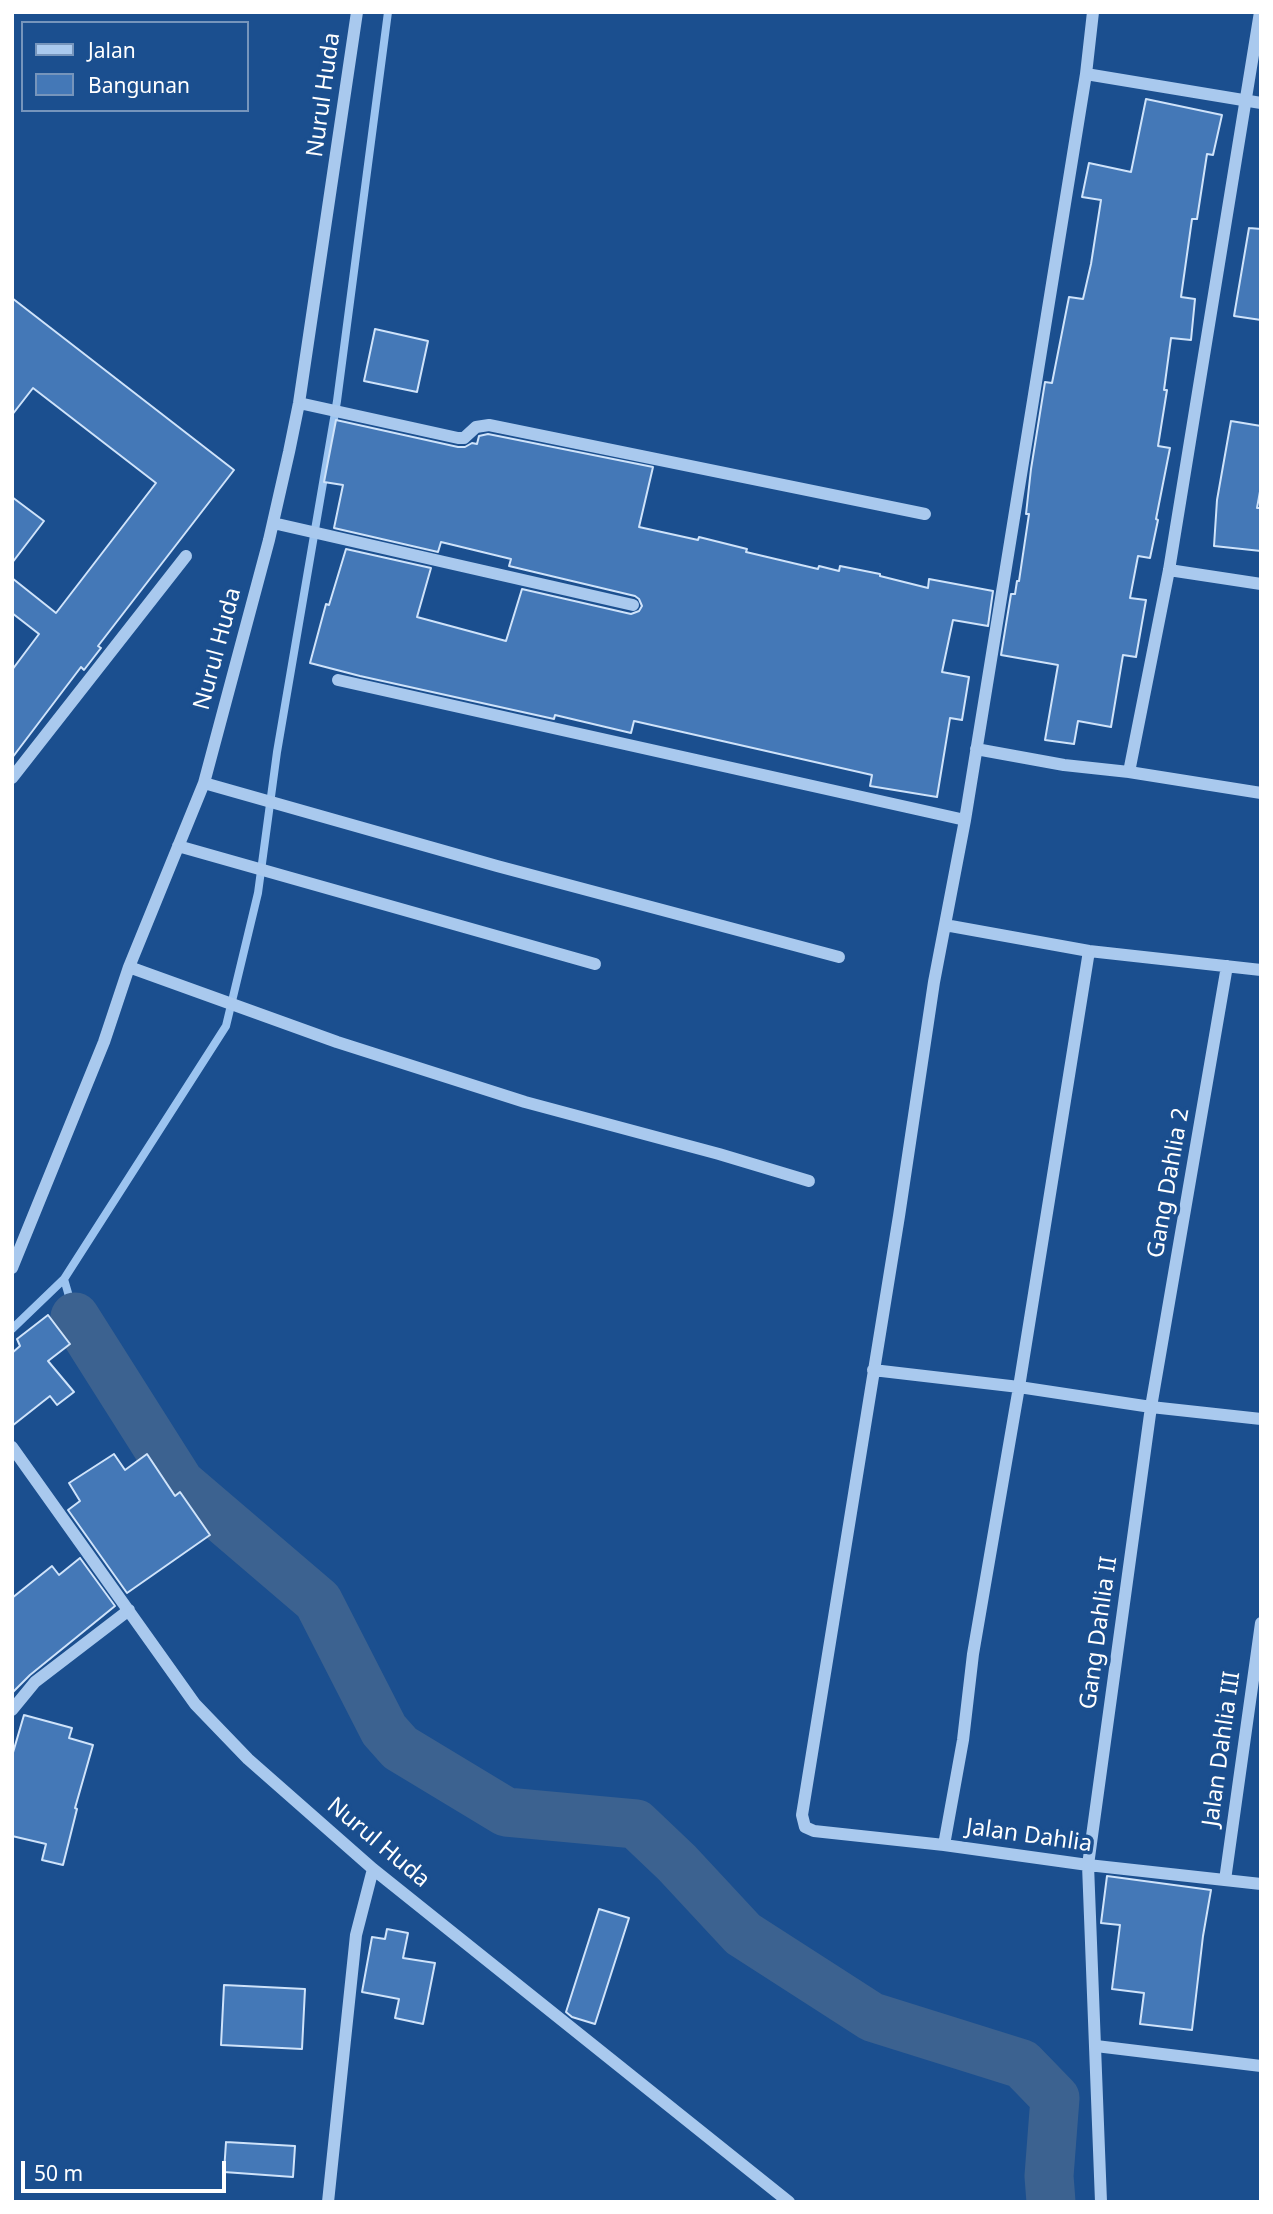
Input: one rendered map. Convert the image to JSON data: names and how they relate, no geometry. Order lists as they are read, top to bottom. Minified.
{"streets":{"street":["Nurul Huda","Gang Dahlia 2","Gang Dahlia II","Jalan Dahlia III","Jalan Dahlia"]},"crossings":[["Gang Dahlia 2","Gang Dahlia II"],["Gang Dahlia II","Jalan Dahlia"],["Jalan Dahlia III","Jalan Dahlia"]],"legend":["Jalan","Bangunan"],"scale_bar":"50 m"}
